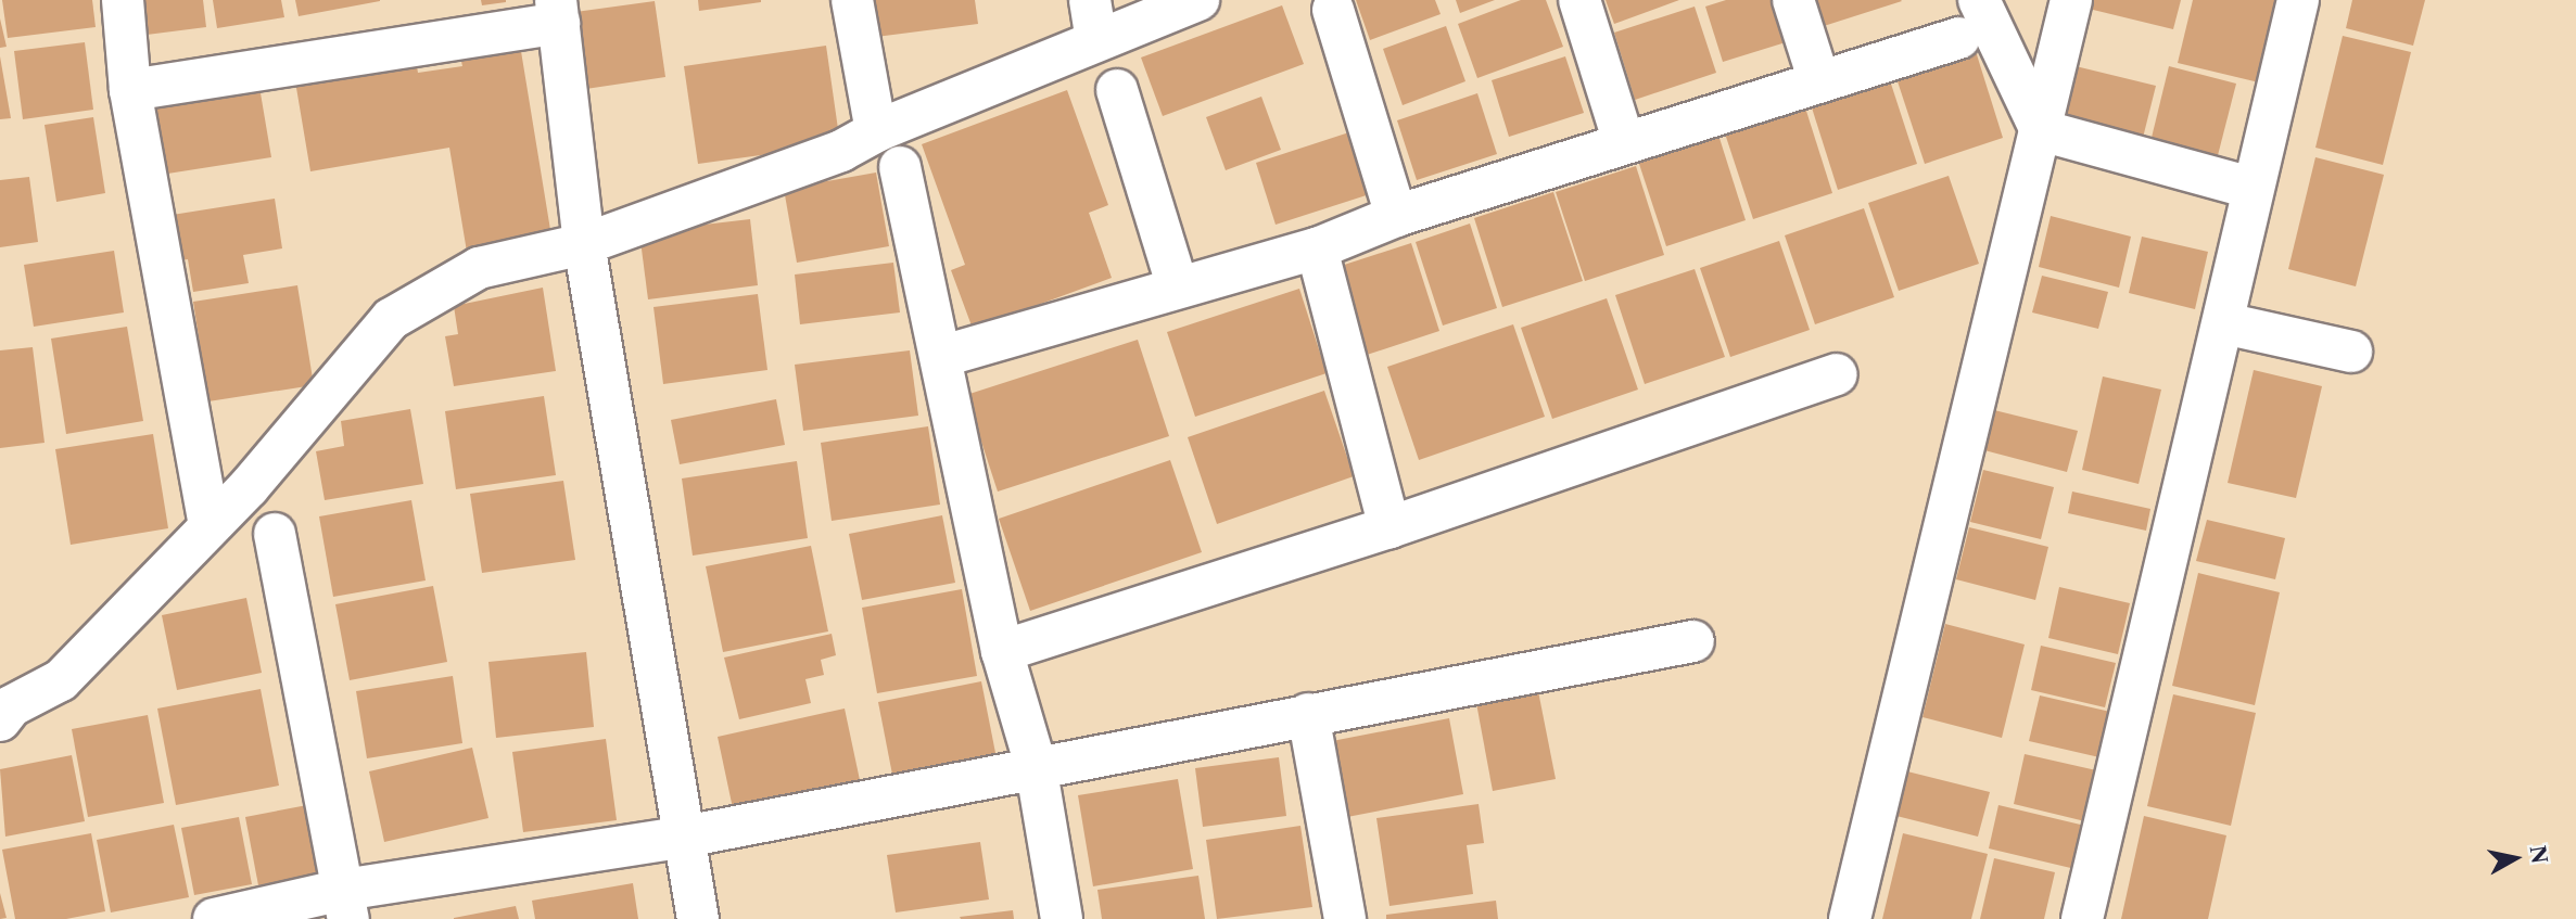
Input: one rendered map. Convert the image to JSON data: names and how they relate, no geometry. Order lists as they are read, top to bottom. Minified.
{"north":"right"}
